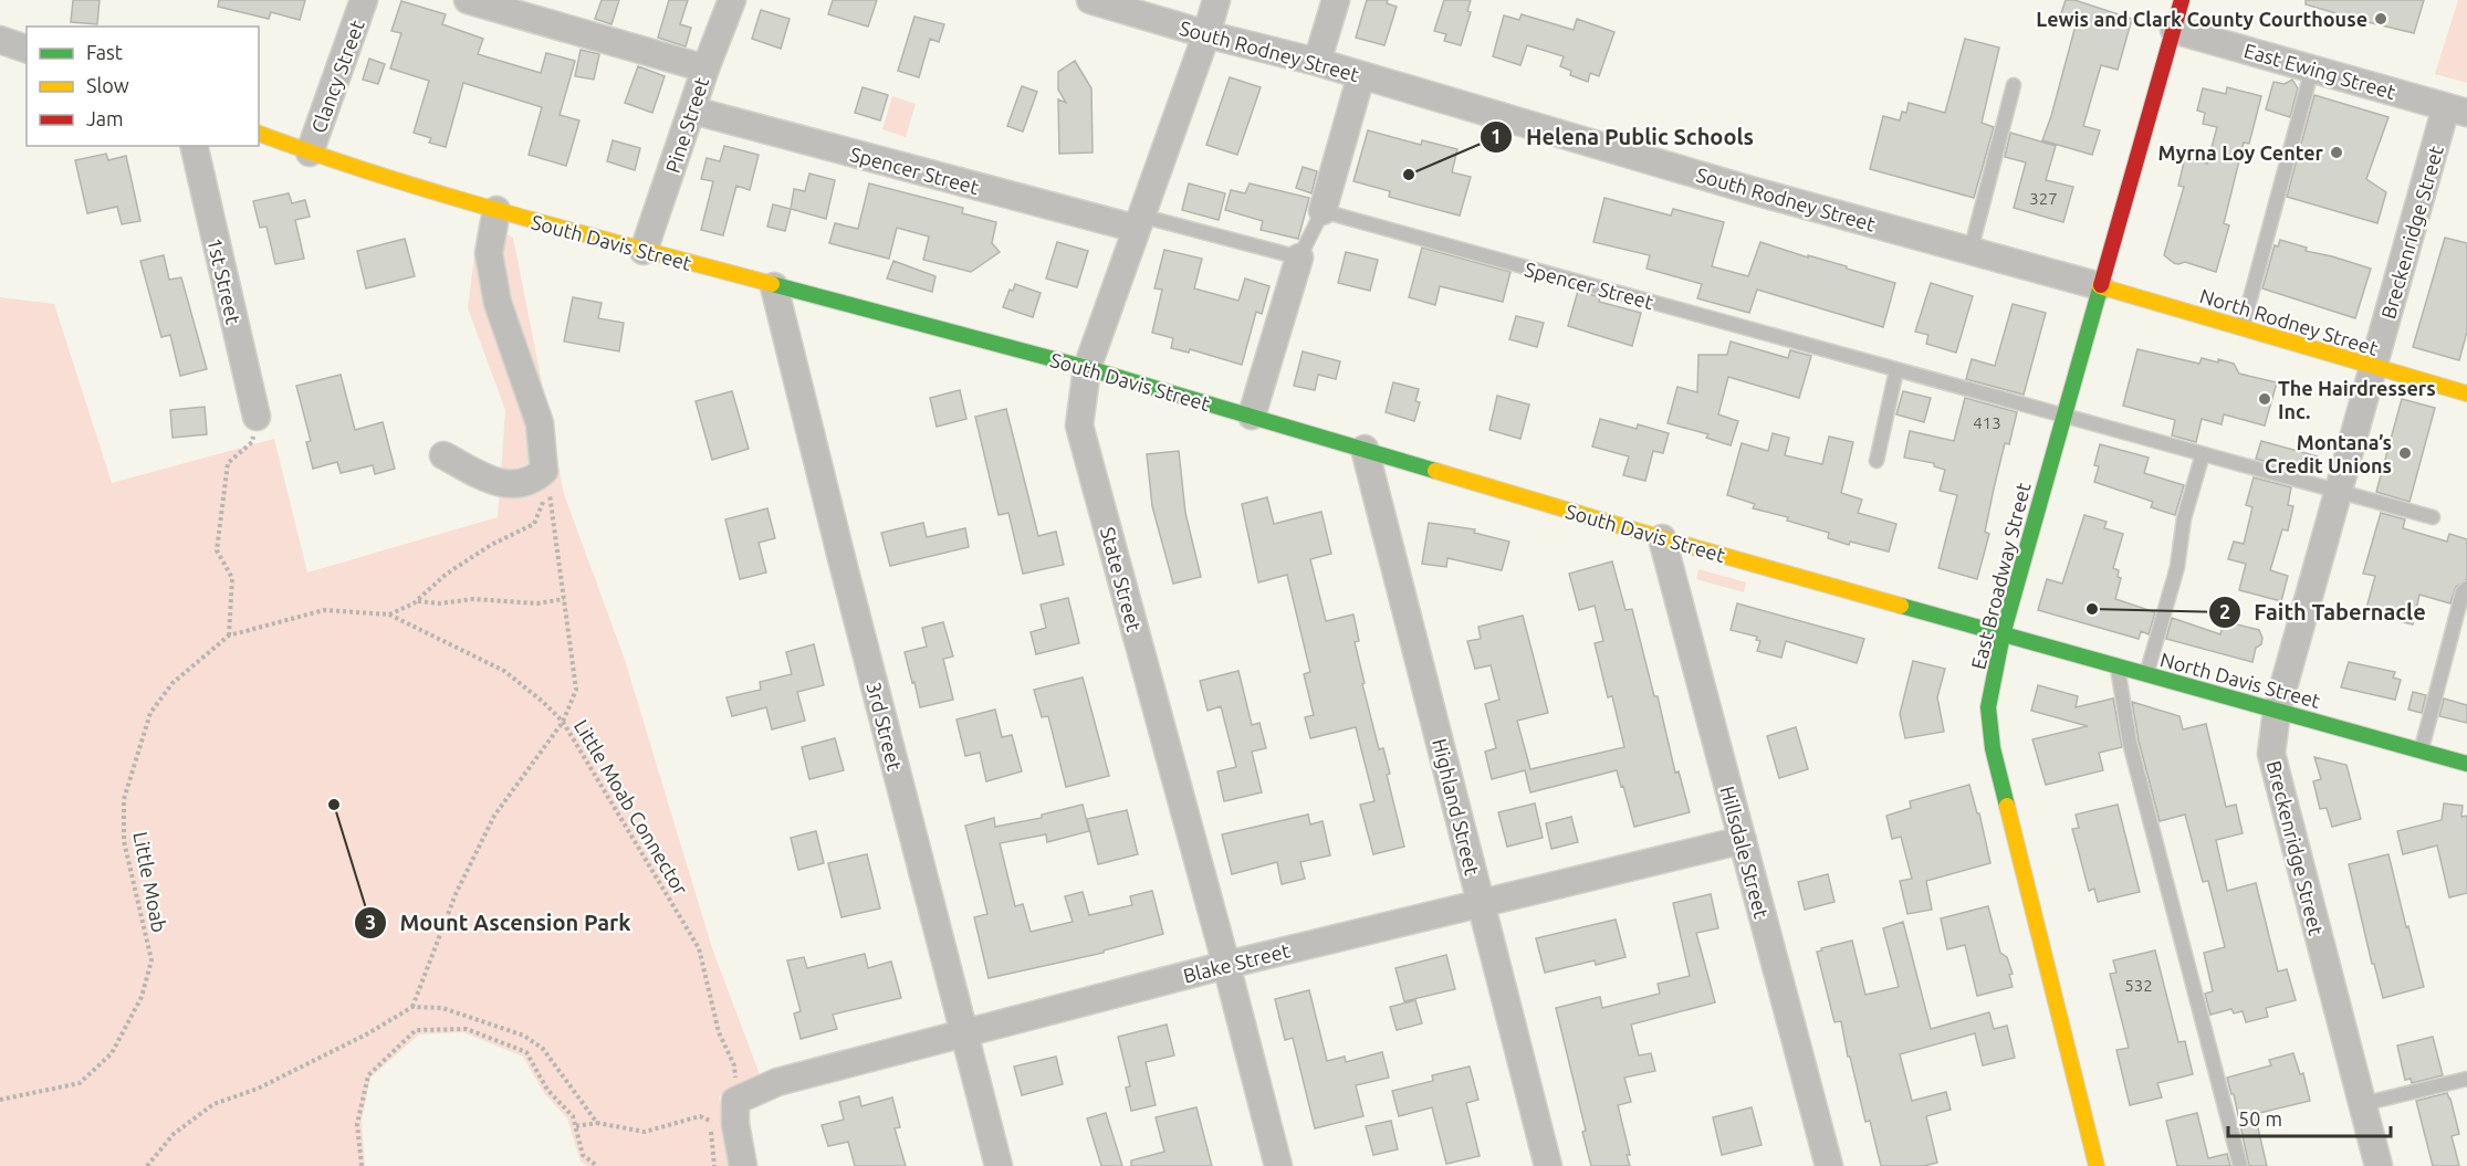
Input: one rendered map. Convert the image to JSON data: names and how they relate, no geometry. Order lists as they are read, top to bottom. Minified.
{"streets":{"street":["South Rodney Street","East Ewing Street","Clancy Street","Pine Street","Spencer Street","Breckenridge Street","South Davis Street","1st Street","North Rodney Street","East Broadway Street","State Street","North Davis Street","3rd Street","Highland Street","Hillsdale Street","Blake Street"],"path":["Little Moab Connector","Little Moab"]},"crossings":[["South Rodney Street","North Rodney Street"],["South Rodney Street","East Broadway Street"],["South Rodney Street","State Street"],["East Ewing Street","Breckenridge Street"],["East Ewing Street","East Broadway Street"],["Clancy Street","South Davis Street"],["Pine Street","Spencer Street"],["Pine Street","South Davis Street"],["Spencer Street","Breckenridge Street"],["Spencer Street","East Broadway Street"],["Spencer Street","State Street"],["Breckenridge Street","North Rodney Street"],["Breckenridge Street","North Davis Street"],["South Davis Street","East Broadway Street"],["South Davis Street","State Street"],["South Davis Street","North Davis Street"],["South Davis Street","3rd Street"],["South Davis Street","Highland Street"],["South Davis Street","Hillsdale Street"],["North Rodney Street","East Broadway Street"],["East Broadway Street","North Davis Street"],["State Street","Blake Street"],["3rd Street","Blake Street"],["Little Moab Connector","Little Moab"],["Little Moab Connector","Blake Street"],["Highland Street","Blake Street"],["Hillsdale Street","Blake Street"]],"places":["Lewis and Clark County Courthouse","Myrna Loy Center","Helena Public Schools","The Hairdressers Inc.","Montana’s Credit Unions","Faith Tabernacle","Mount Ascension Park"],"house_numbers":["327","413","532"],"legend":["Fast","Slow","Jam"],"scale_bar":"50 m"}
